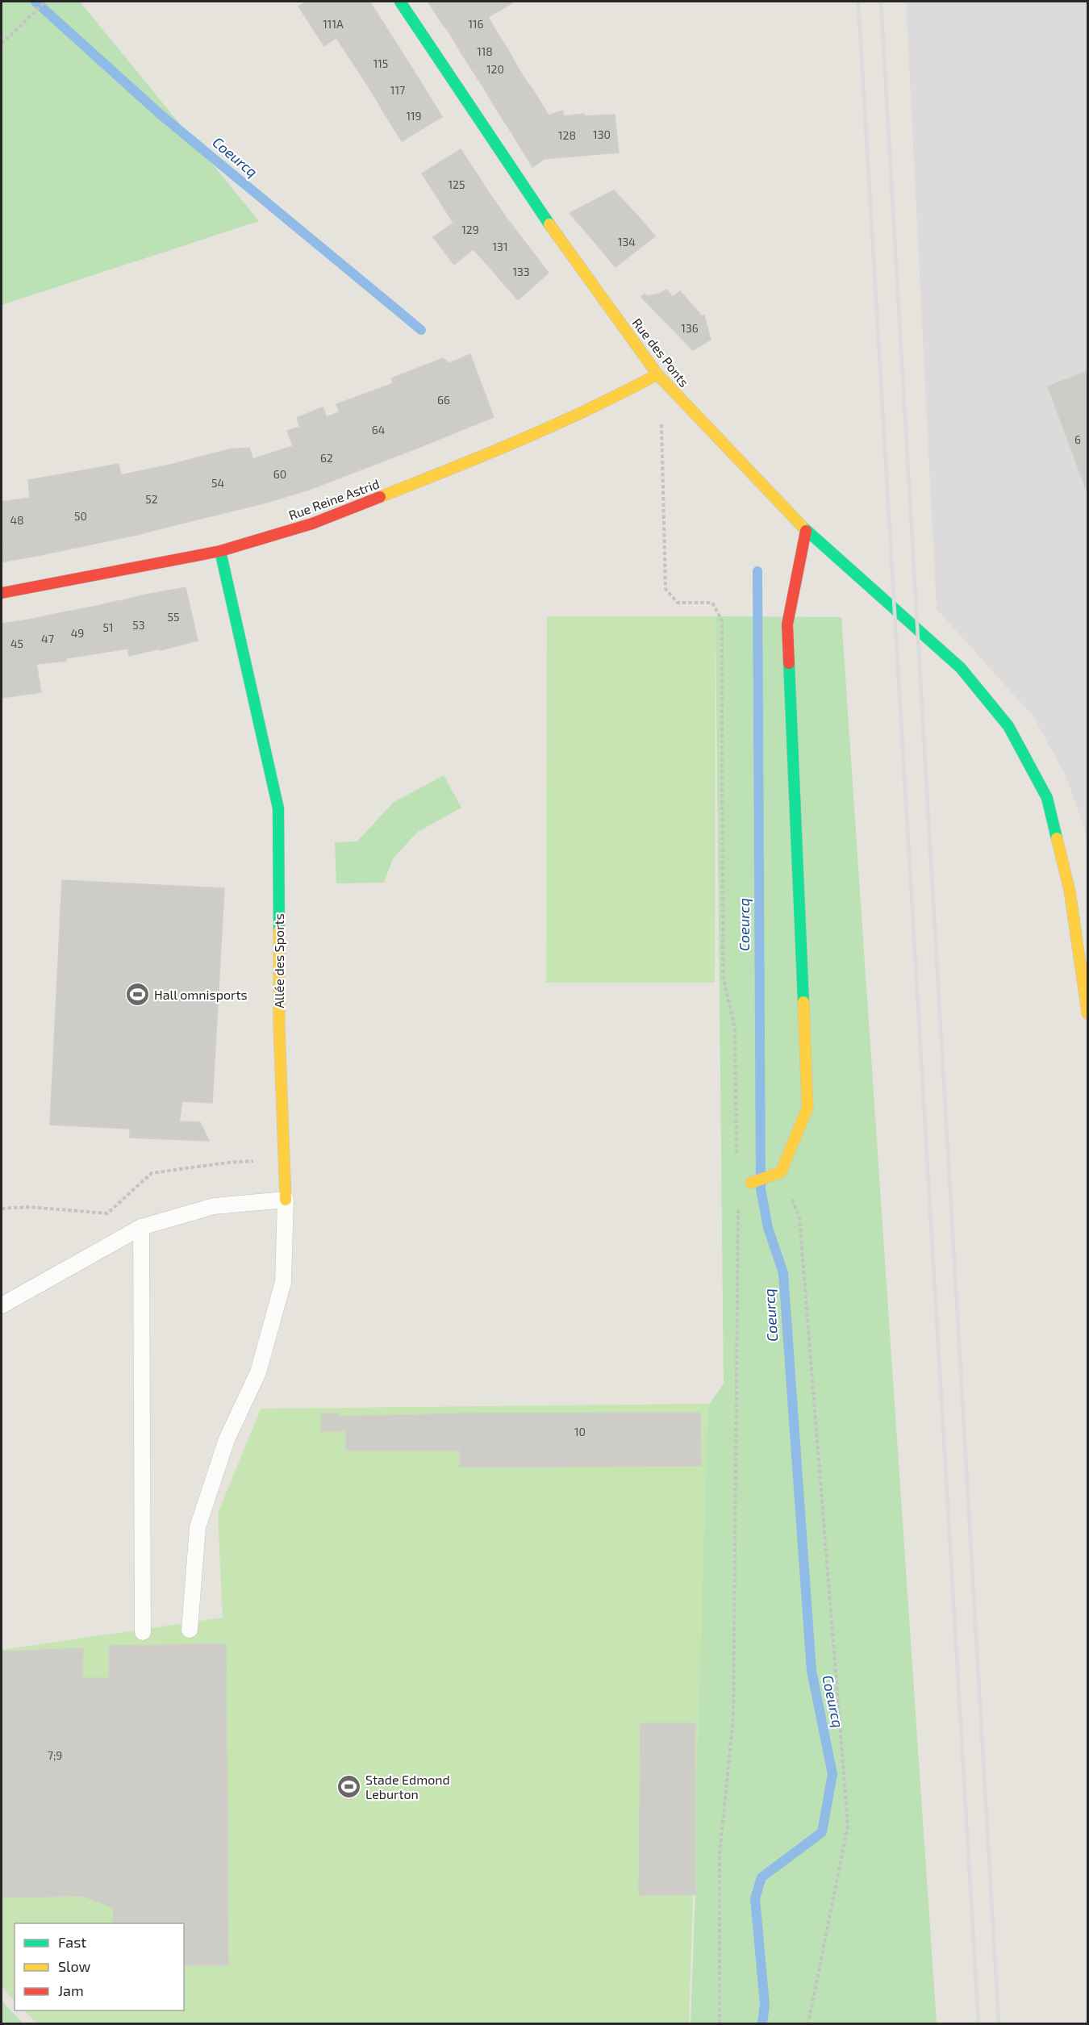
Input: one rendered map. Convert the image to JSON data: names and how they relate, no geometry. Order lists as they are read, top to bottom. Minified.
{"streets":{"street":["Rue des Ponts","Rue Reine Astrid","Allée des Sports"]},"crossings":[["Rue des Ponts","Rue Reine Astrid"],["Rue Reine Astrid","Allée des Sports"]],"water":["Coeurcq"],"places":{"sports":["Hall omnisports","Stade Edmond Leburton"]},"house_numbers":["111A","116","118","115","120","117","119","130","128","125","129","134","131","133","136","66","64","6","62","60","54","52","50","48","55","53","51","49","47","45","10","7;9"],"legend":["Fast","Slow","Jam"]}
